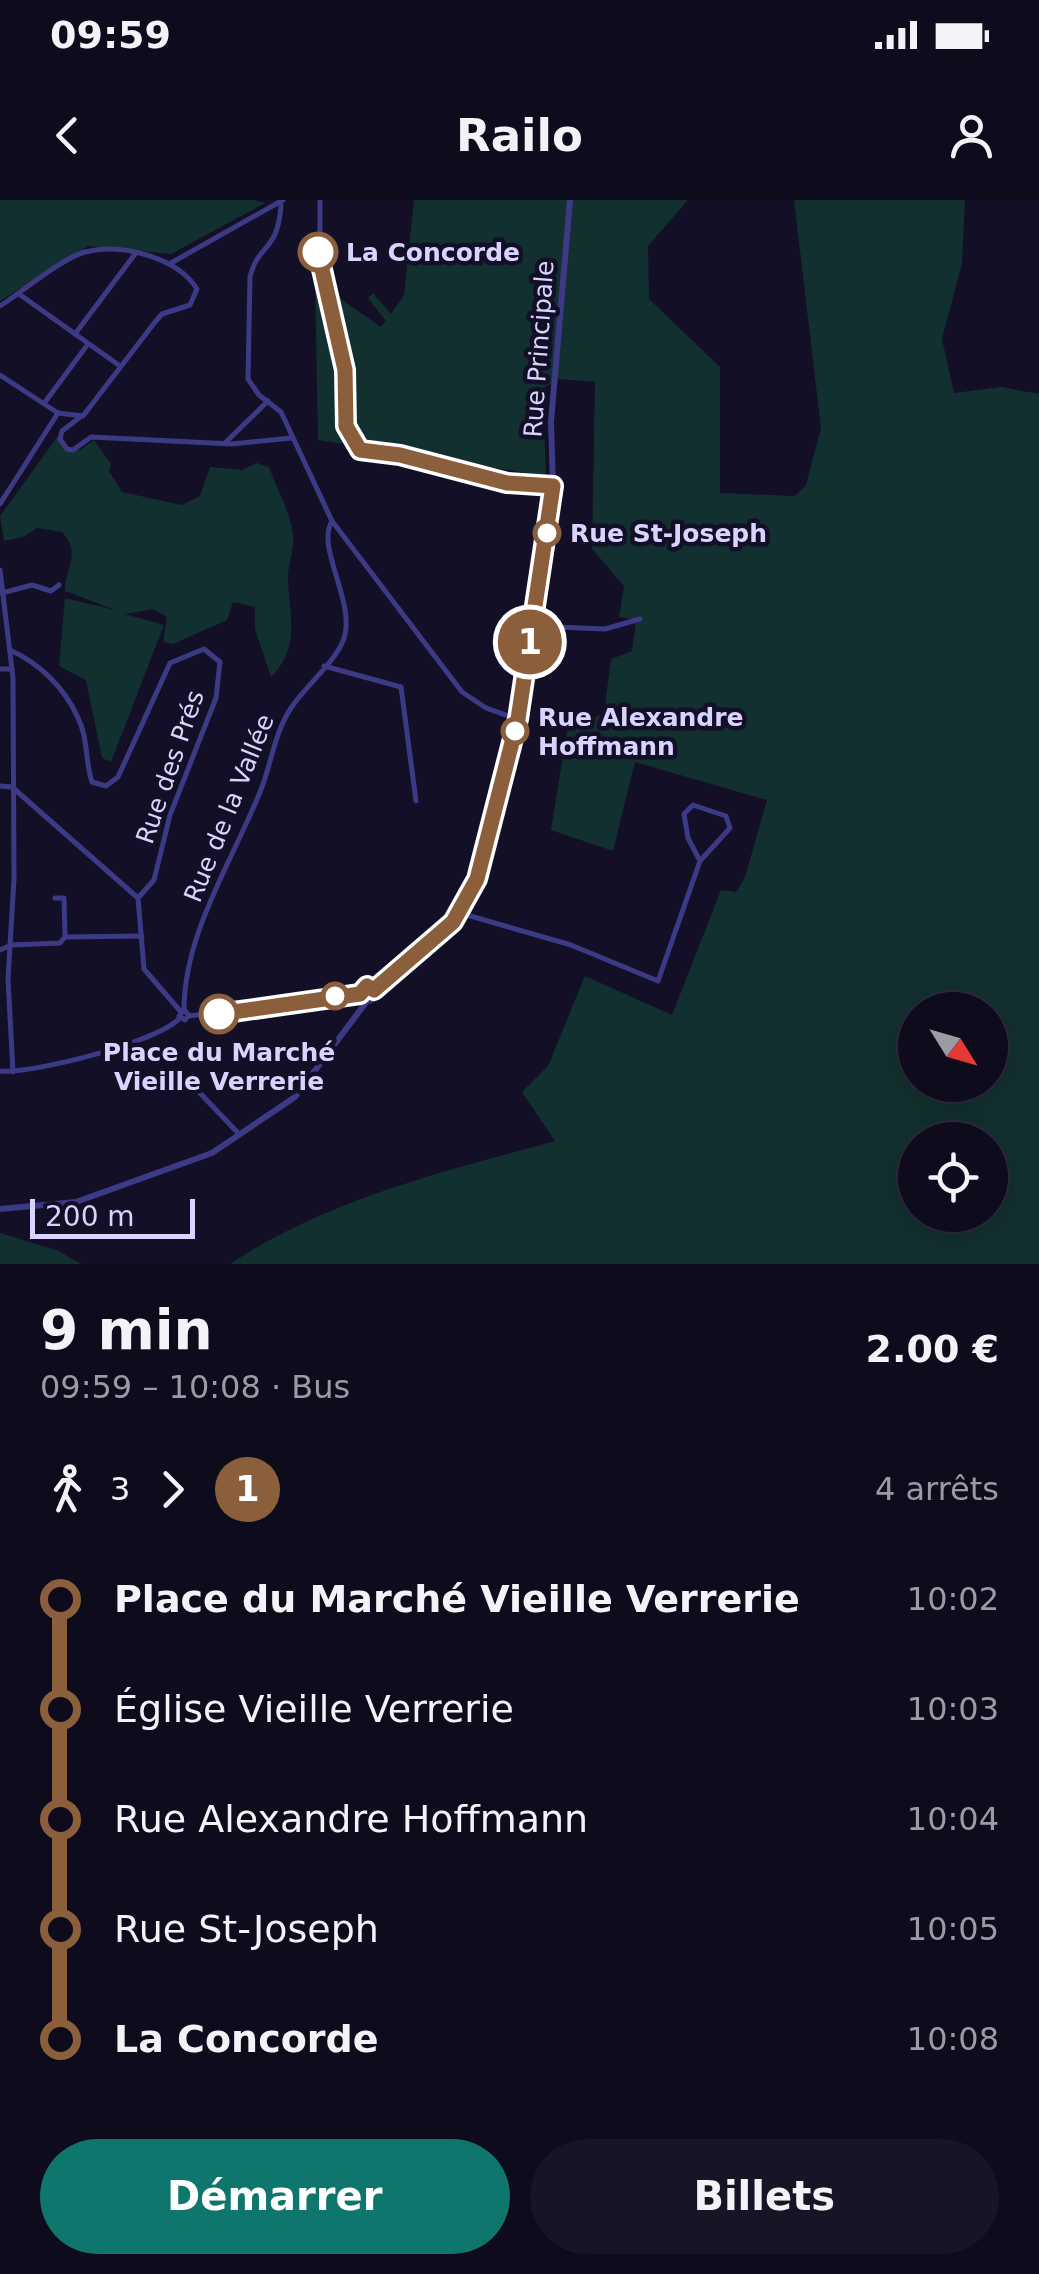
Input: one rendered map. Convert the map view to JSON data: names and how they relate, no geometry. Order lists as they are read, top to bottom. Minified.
{"streets":{"street":["Rue Principale","Rue des Prés","Rue de la Vallée"]},"places":["La Concorde","Rue St-Joseph","Rue Alexandre Hoffmann","Place du Marché Vieille Verrerie"],"lines":["bus line 1"],"scale_bar":"200 m","north":"bottom right","page":{"status":"09:59","header":"Railo","on_map":"1","scale":"200 m","heading":["9 min","09:59 – 10:08 · Bus","2.00 €"],"legs":["3","1","4 arrêts"],"list":[{"name":"Place du Marché Vieille Verrerie","value":"10:02"},{"name":"Église Vieille Verrerie","value":"10:03"},{"name":"Rue Alexandre Hoffmann","value":"10:04"},{"name":"Rue St-Joseph","value":"10:05"},{"name":"La Concorde","value":"10:08"}],"buttons":["Démarrer","Billets"]}}
